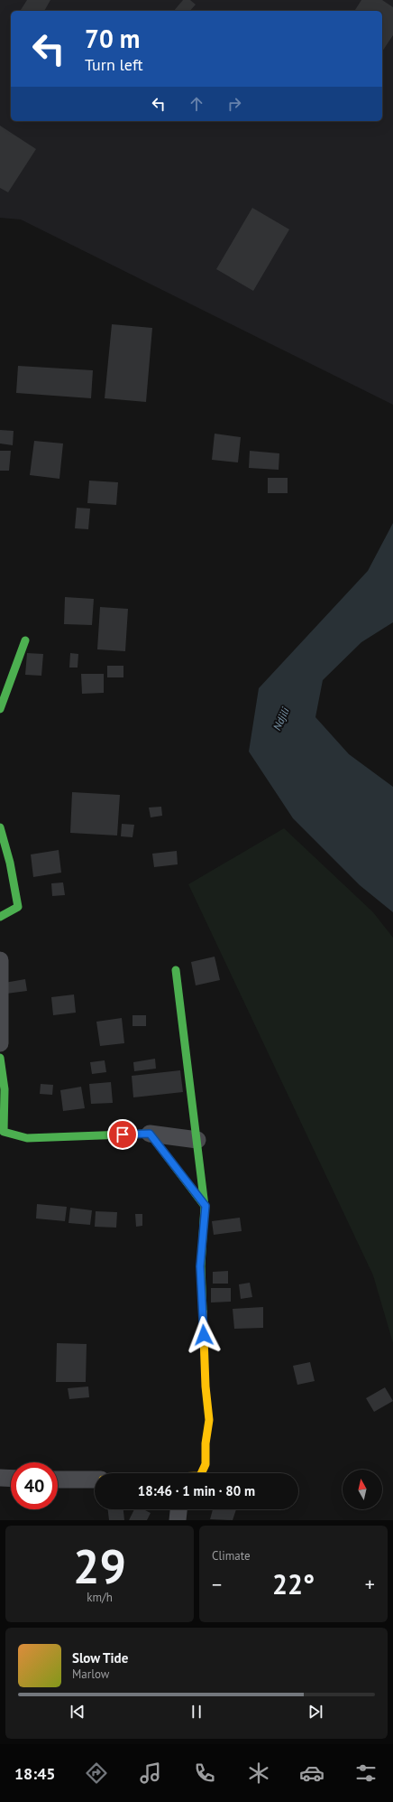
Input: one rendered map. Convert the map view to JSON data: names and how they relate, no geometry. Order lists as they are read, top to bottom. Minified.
{"water":["Ndjili"],"north":"top","page":{"turn":["70 m","Turn left"],"limit":"40","trip":"18:46 · 1 min · 80 m","tile":[["29","km/h"],"Climate"],"heat":["−","22°","+"],"song":["Slow Tide","Marlow"],"tabs":"18:45"}}
